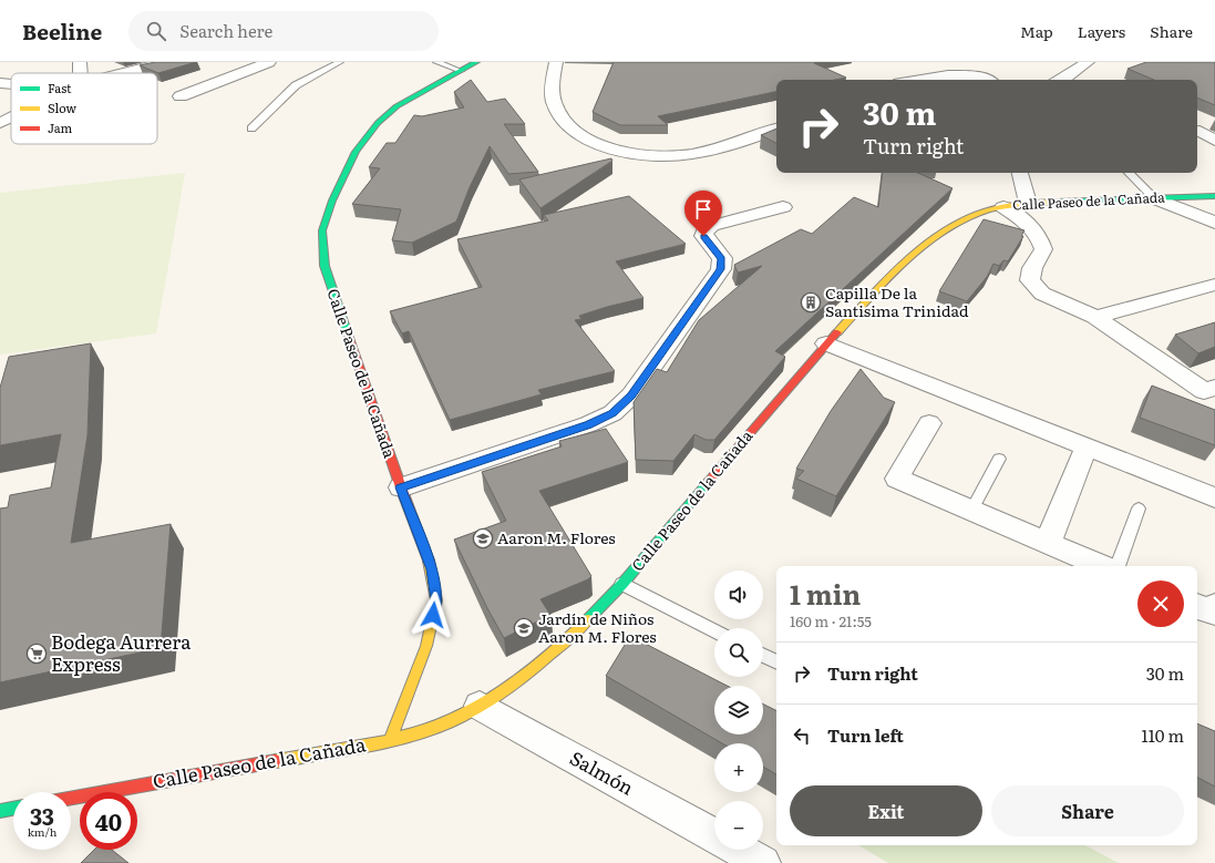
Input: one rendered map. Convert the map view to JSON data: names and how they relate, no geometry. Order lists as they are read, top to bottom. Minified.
{"streets":{"street":["Calle Paseo de la Cañada","Salmón"]},"crossings":[["Calle Paseo de la Cañada","Salmón"]],"places":{"building":["Capilla De la Santisima Trinidad"],"school or university":["Aaron M. Flores","Jardín de Niños Aaron M. Flores"],"supermarket":["Bodega Aurrera Express"]},"legend":["Fast","Slow","Jam"],"page":{"header":"Beeline","search":"Search here","nav":["Map","Layers","Share"],"turn":["30 m","Turn right"],"heading":["1 min","160 m · 21:55"],"map_buttons":["+","−"],"list":[{"name":"Turn right","value":"30 m"},{"name":"Turn left","value":"110 m"}],"buttons":["Exit","Share"],"speed":"33 km/h","limit":"40"}}
